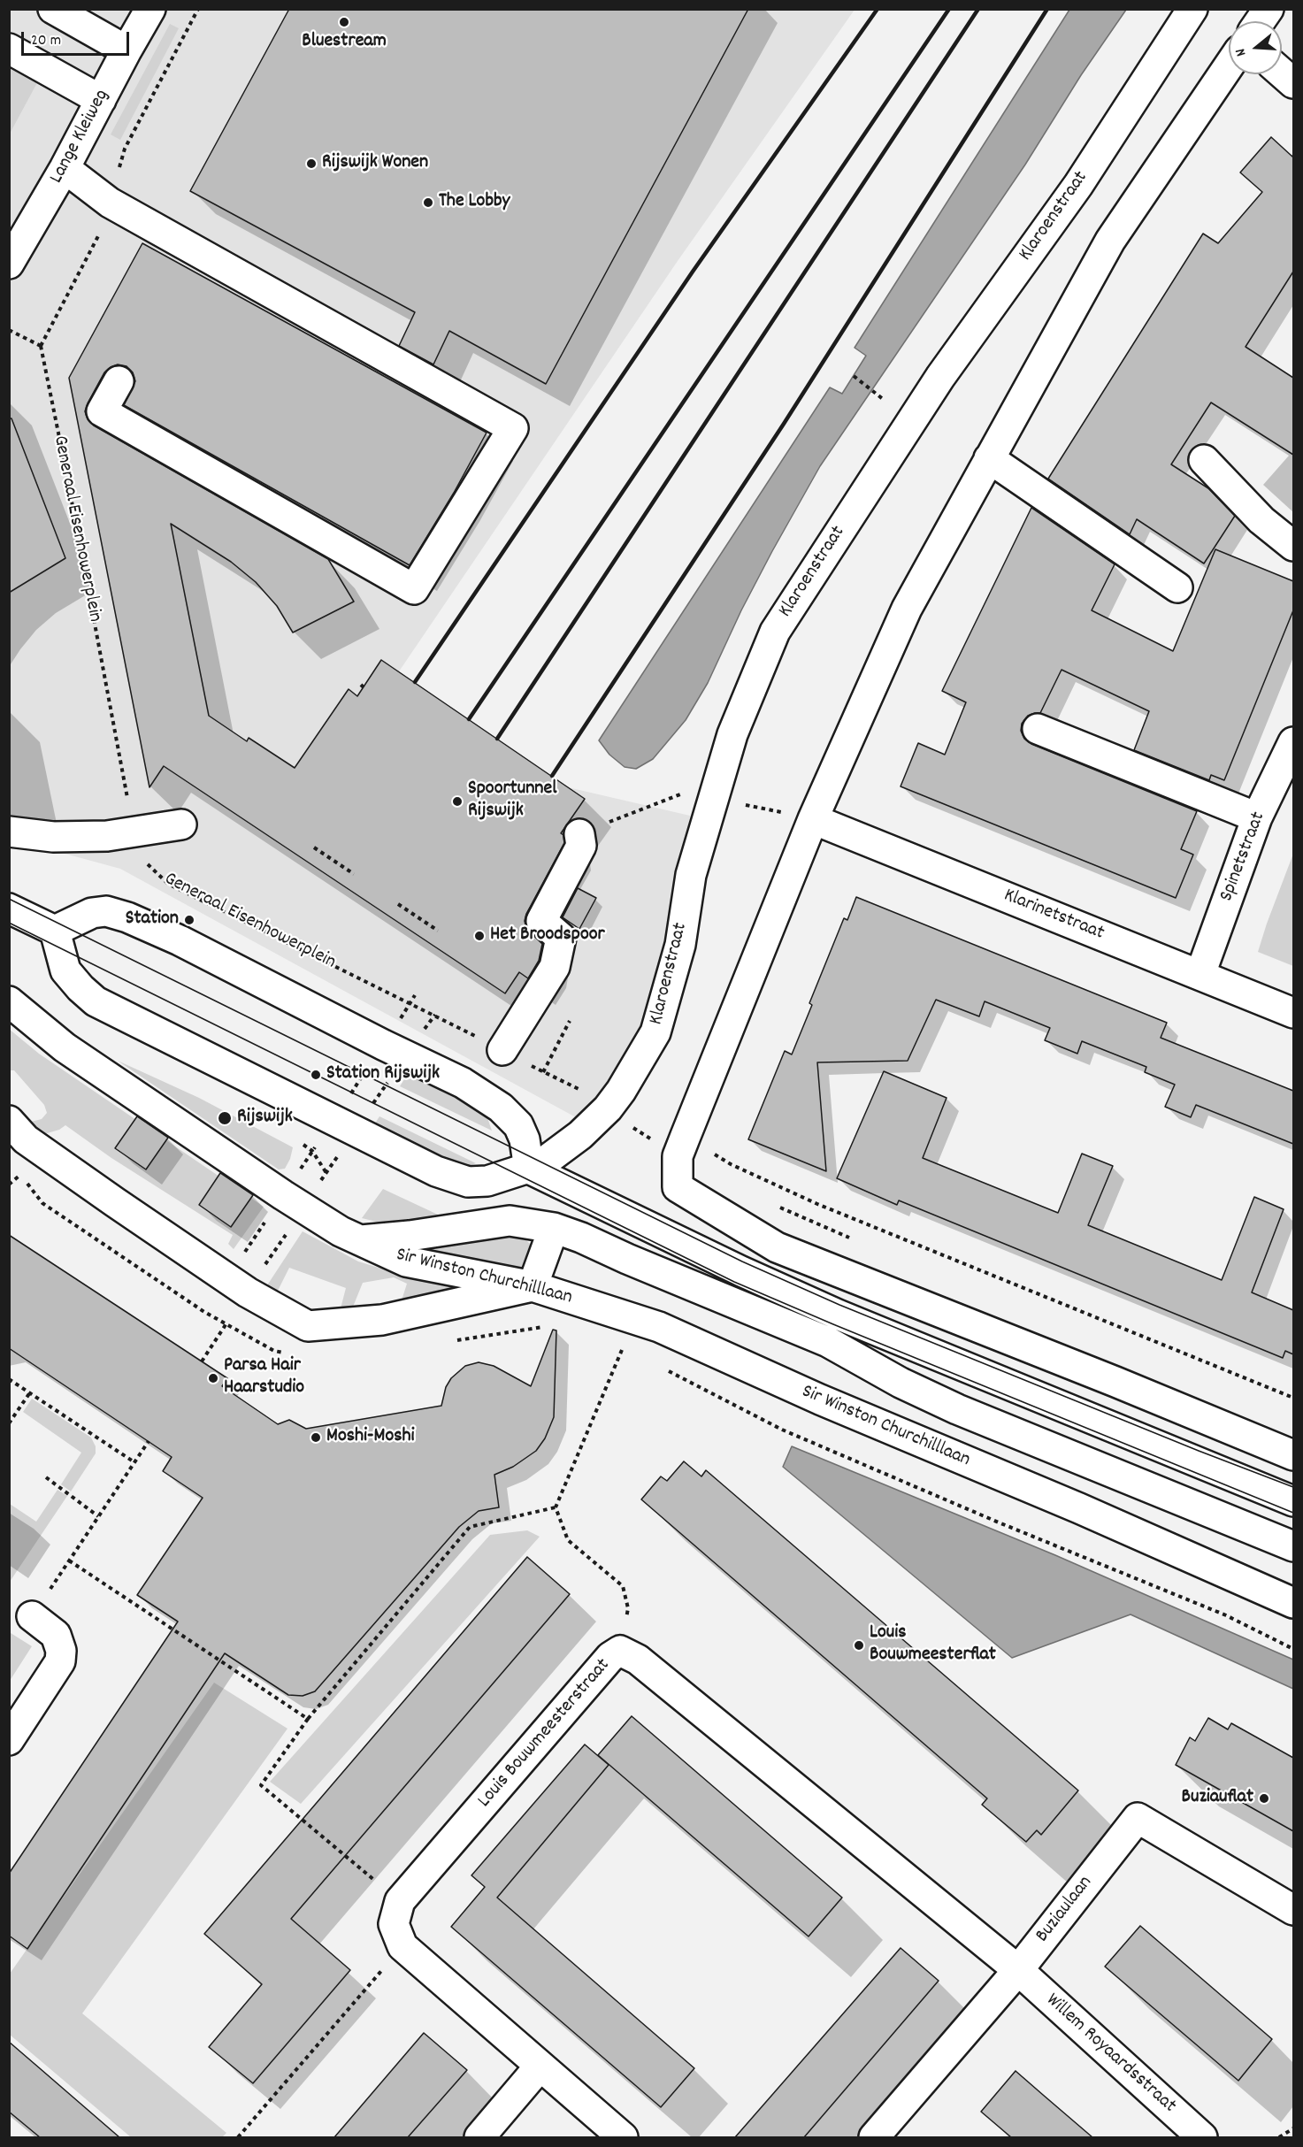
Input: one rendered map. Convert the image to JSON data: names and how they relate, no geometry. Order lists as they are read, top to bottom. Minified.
{"streets":{"street":["Lange Kleiweg","Klaroenstraat","Spinetstraat","Klarinetstraat","Sir Winston Churchilllaan","Louis Bouwmeesterstraat","Buziaulaan","Willem Royaardsstraat"],"path":["Generaal Eisenhowerplein"]},"crossings":[["Klaroenstraat","Generaal Eisenhowerplein"],["Spinetstraat","Klarinetstraat"],["Louis Bouwmeesterstraat","Buziaulaan"],["Louis Bouwmeesterstraat","Willem Royaardsstraat"],["Buziaulaan","Willem Royaardsstraat"]],"places":["Bluestream","Rijswijk Wonen","The Lobby","Spoortunnel Rijswijk","Station","Het Broodspoor","Station Rijswijk","Rijswijk","Parsa Hair Haarstudio","Moshi-Moshi","Louis Bouwmeesterflat","Buziauflat"],"scale_bar":"20 m","north":"left"}
